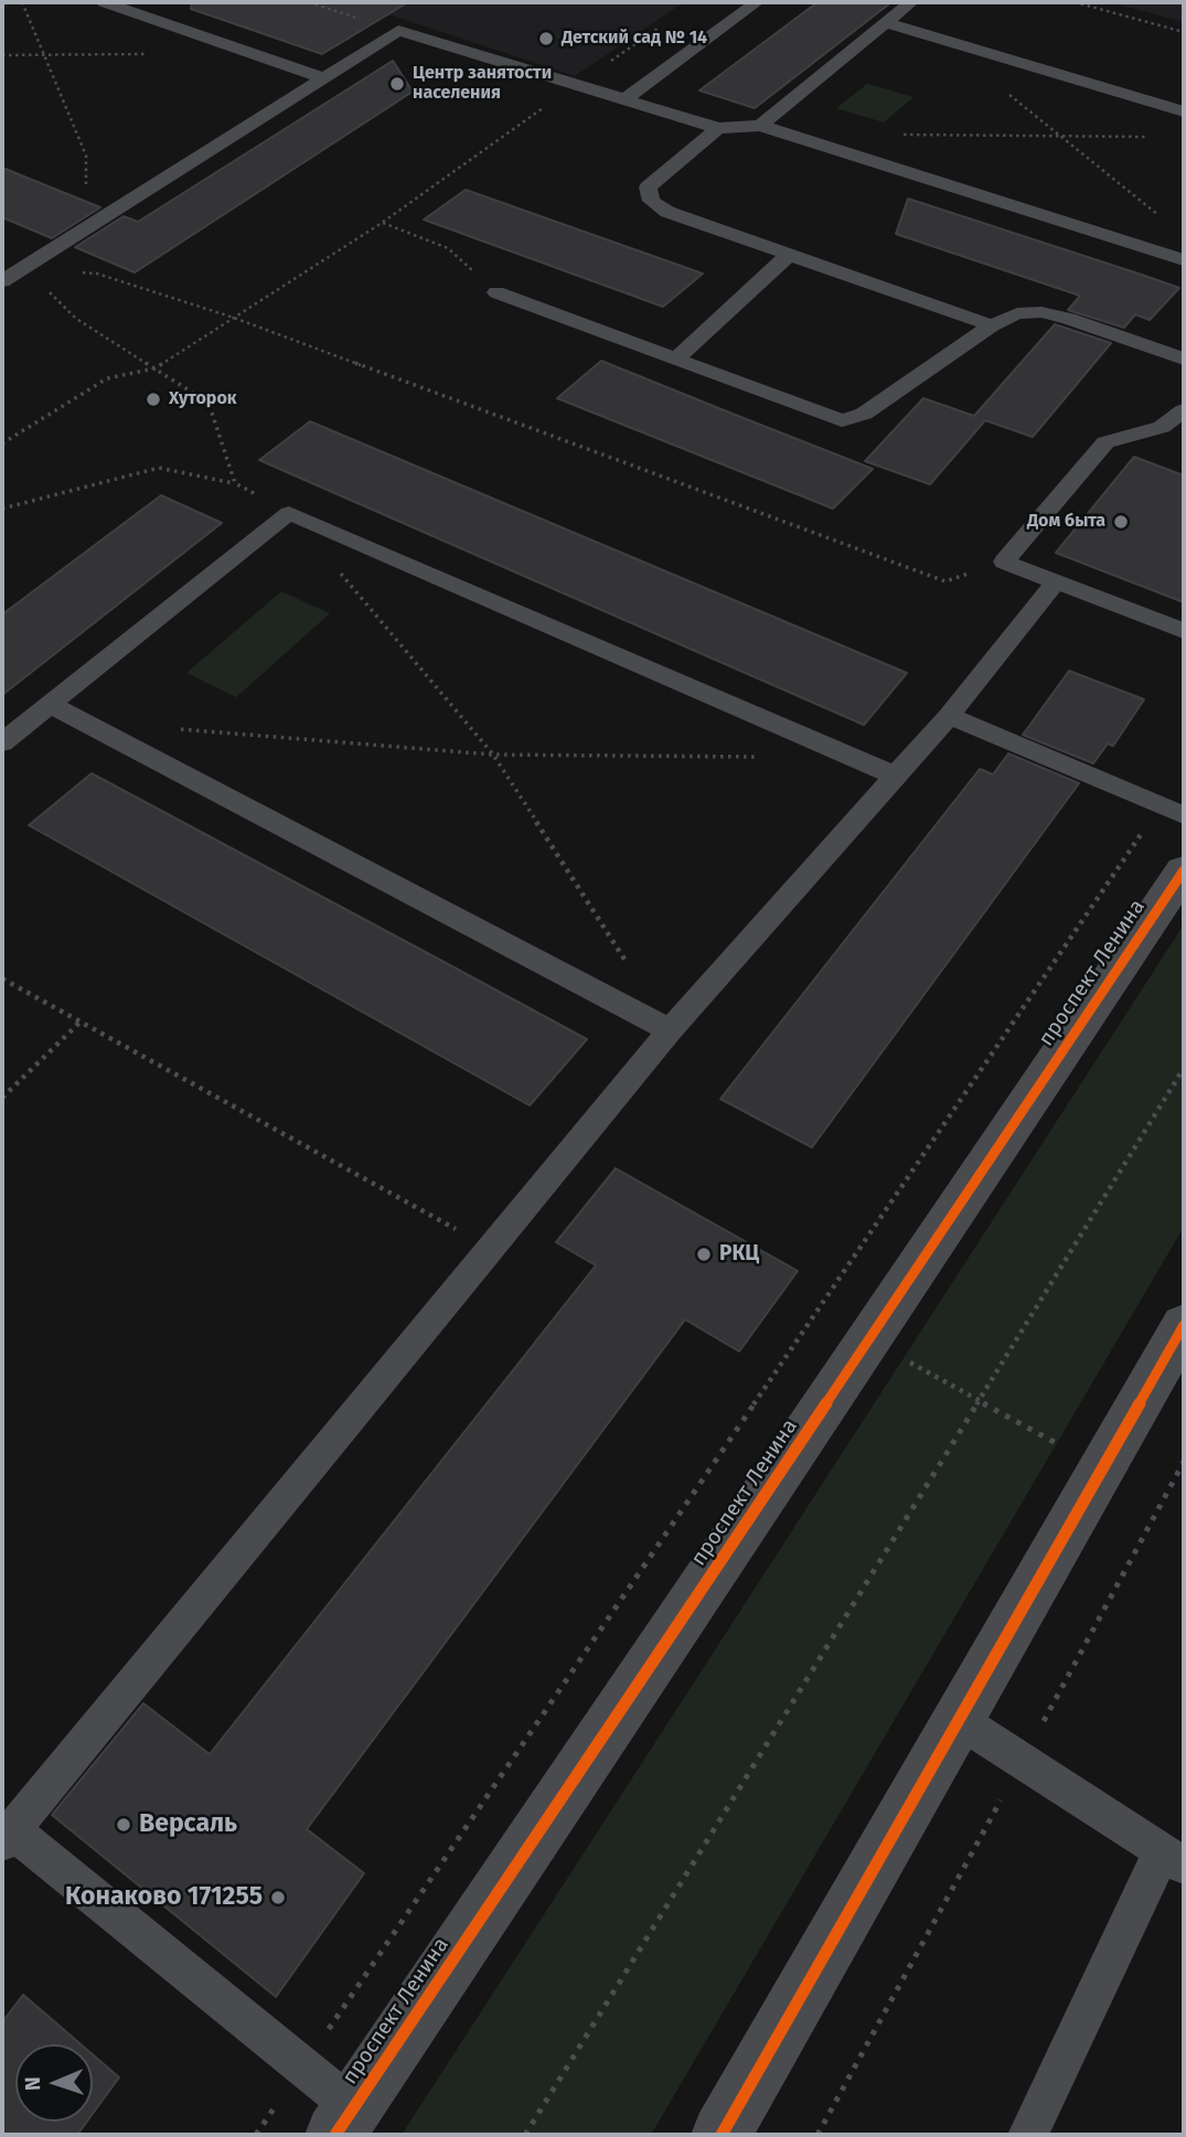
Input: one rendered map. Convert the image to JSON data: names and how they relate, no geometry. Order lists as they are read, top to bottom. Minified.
{"streets":{"street":["проспект Ленина"]},"places":["Детский сад № 14","Центр занятости населения","Хуторок","Дом быта","РКЦ","Версаль","Конаково 171255"],"north":"left"}
